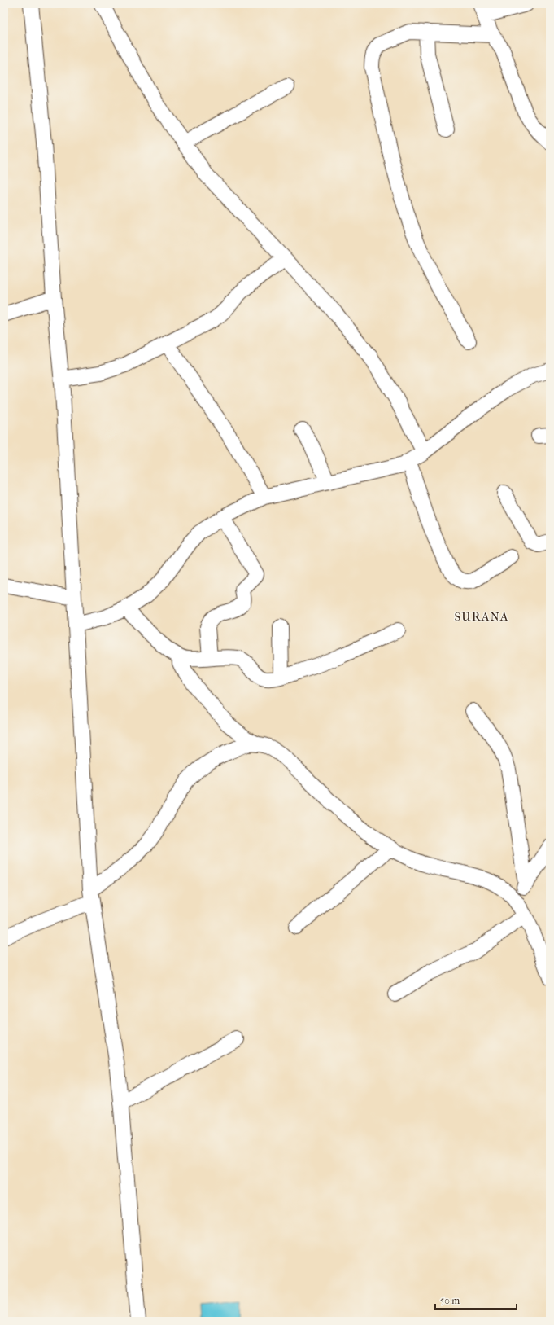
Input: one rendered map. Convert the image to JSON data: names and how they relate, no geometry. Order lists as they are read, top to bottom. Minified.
{"districts":["SURANA"],"scale_bar":"50 m"}
